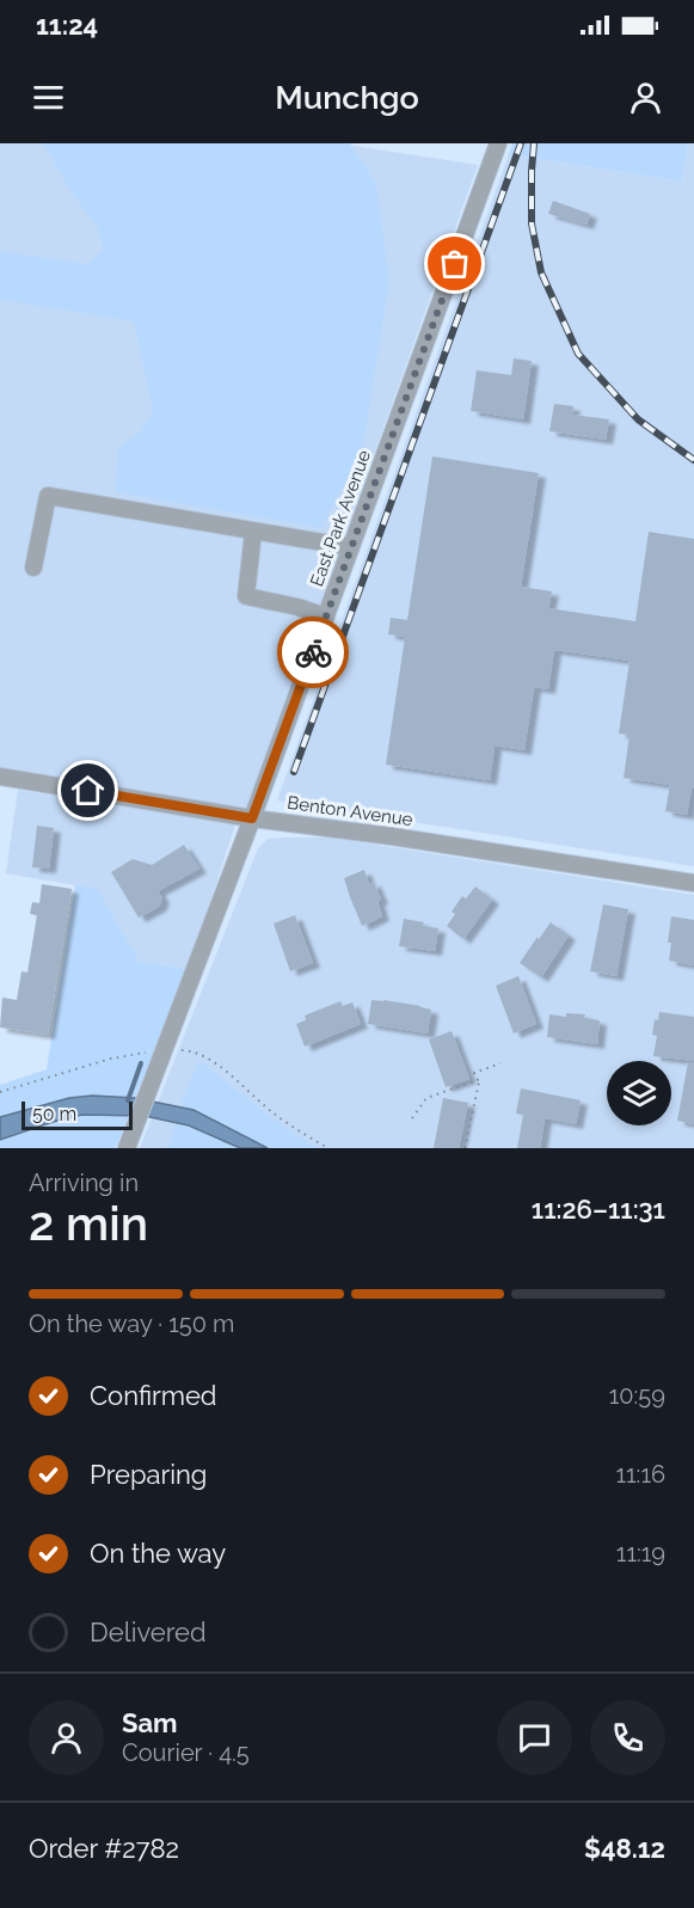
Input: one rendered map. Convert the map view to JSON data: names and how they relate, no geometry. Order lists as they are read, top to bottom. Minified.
{"streets":{"street":["East Park Avenue","Benton Avenue"]},"crossings":[["East Park Avenue","Benton Avenue"]],"scale_bar":"50 m","page":{"status":"11:24","header":"Munchgo","scale":"50 m","heading":["2 min","Arriving in","11:26–11:31"],"panel":["Sam","Courier · 4.5","Order #2782","$48.12"],"bar":"On the way · 150 m","list":[["Confirmed","10:59"],["Preparing","11:16"],["On the way","11:19"],"Delivered"]}}
